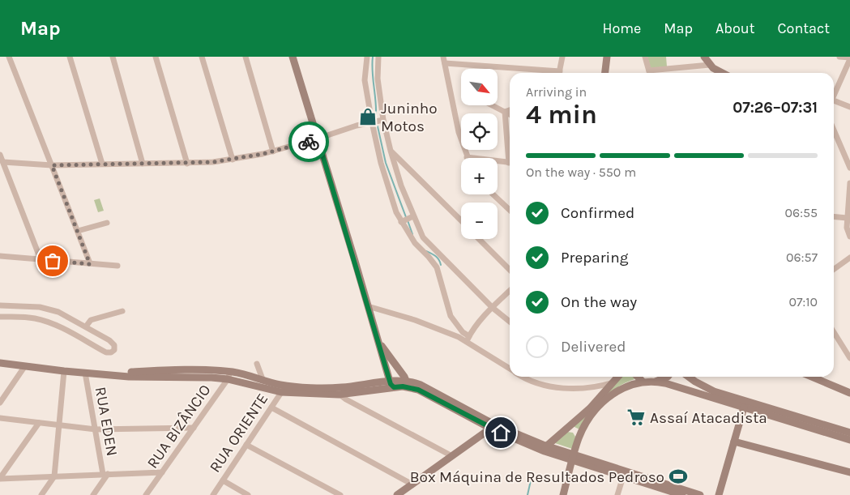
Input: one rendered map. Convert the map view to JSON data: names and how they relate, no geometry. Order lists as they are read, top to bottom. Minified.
{"streets":{"street":["RUA EDEN","RUA BIZÂNCIO","RUA ORIENTE"]},"places":{"shop":["Juninho Motos"],"supermarket":["Assaí Atacadista"],"sports":["Box Máquina de Resultados Pedroso"]},"north":"bottom right","page":{"header":"Map","nav":["Home","Map","About","Contact"],"map_buttons":["+","−"],"heading":["4 min","Arriving in","07:26–07:31"],"bar":"On the way · 550 m","list":[["Confirmed","06:55"],["Preparing","06:57"],["On the way","07:10"],"Delivered"]}}
